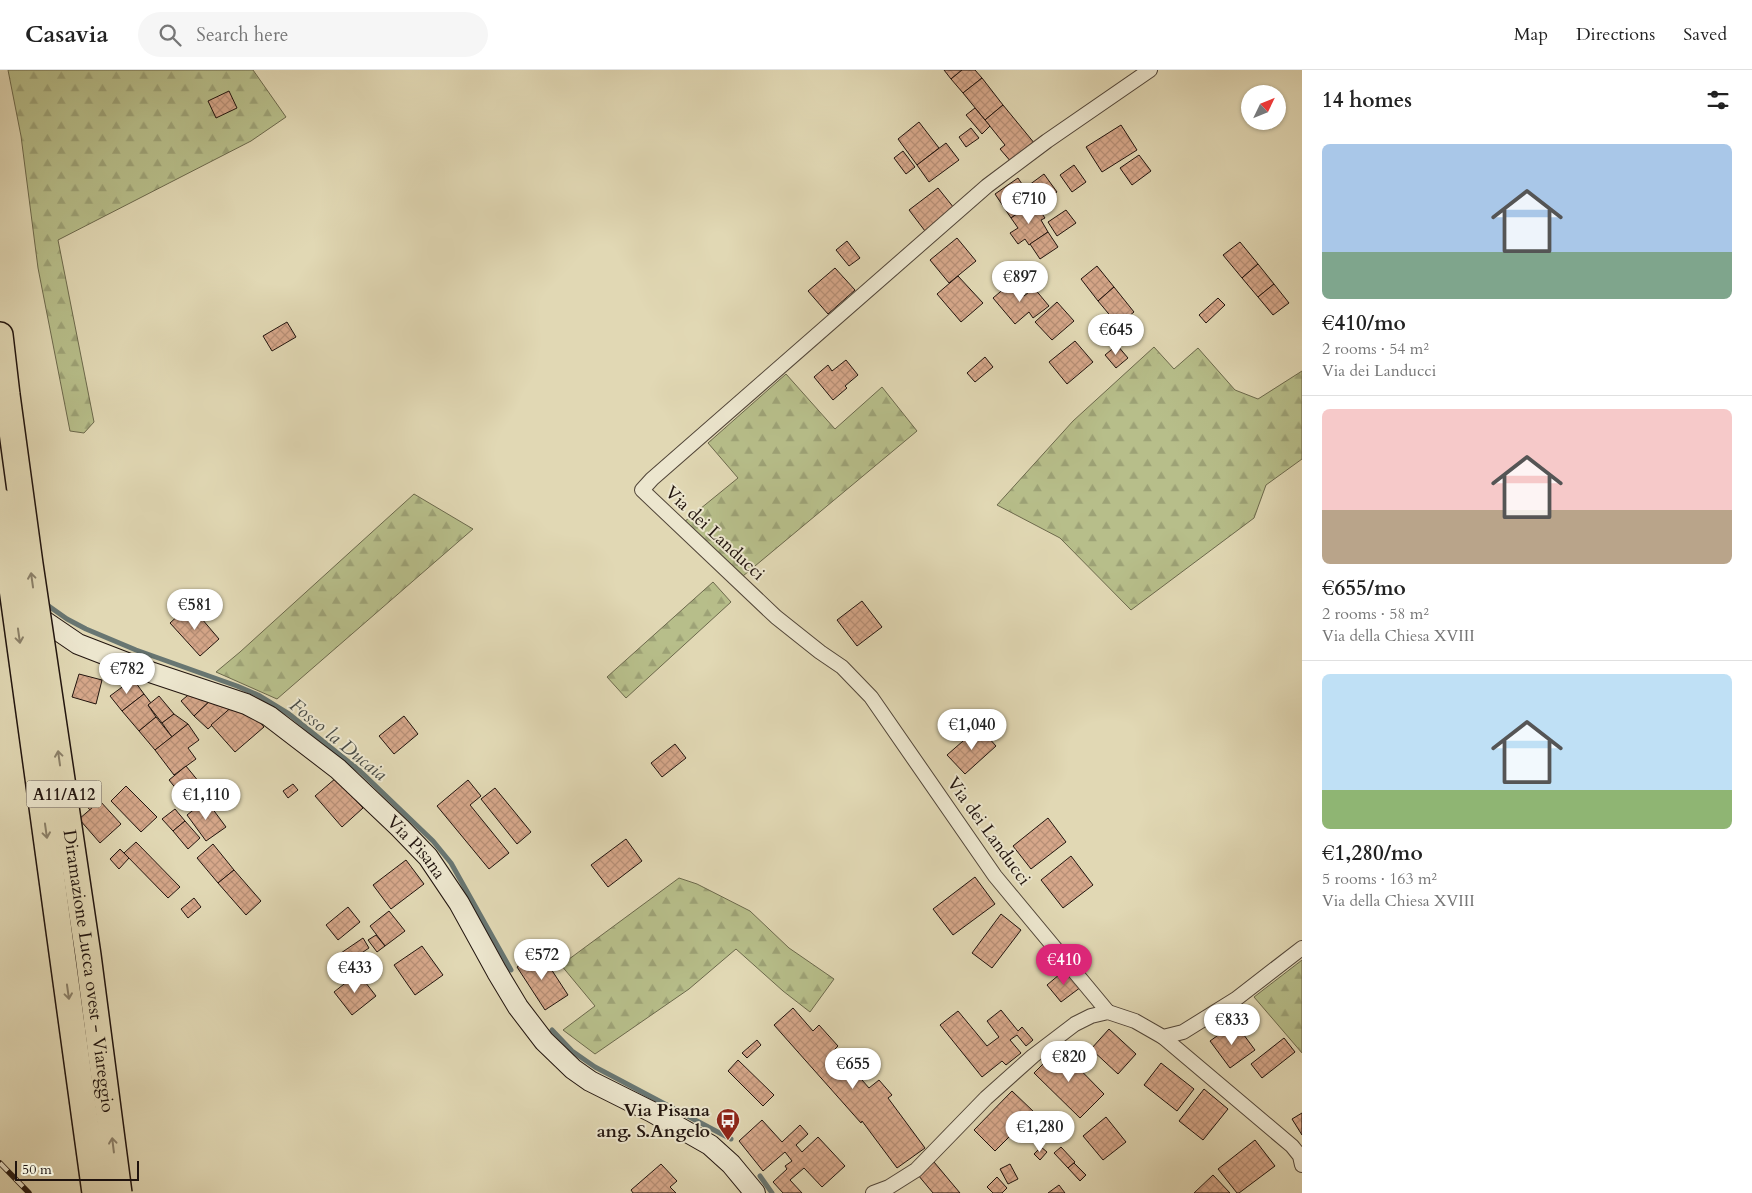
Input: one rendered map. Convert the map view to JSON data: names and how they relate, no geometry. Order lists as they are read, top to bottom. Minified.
{"streets":{"highway":["A11/A12","Diramazione Lucca ovest - Viareggio"],"main road":["Via Pisana"],"street":["Via dei Landucci"]},"water":["Fosso la Ducaia"],"places":{"bus stop":["Via Pisana ang. S.Angelo"]},"scale_bar":"50 m","north":"top right","page":{"header":"Casavia","search":"Search here","nav":["Map","Directions","Saved"],"heading":"14 homes","list":[{"name":"€410/mo","note":"2 rooms · 54 m² · Via dei Landucci"},{"name":"€655/mo","note":"2 rooms · 58 m² · Via della Chiesa XVIII"},{"name":"€1,280/mo","note":"5 rooms · 163 m² · Via della Chiesa XVIII"}],"price":["€710","€897","€645","€581","€782","€1,040","€1,110","€572","€410","€433","€833","€820","€655","€1,280"],"scale":"50 m"}}
